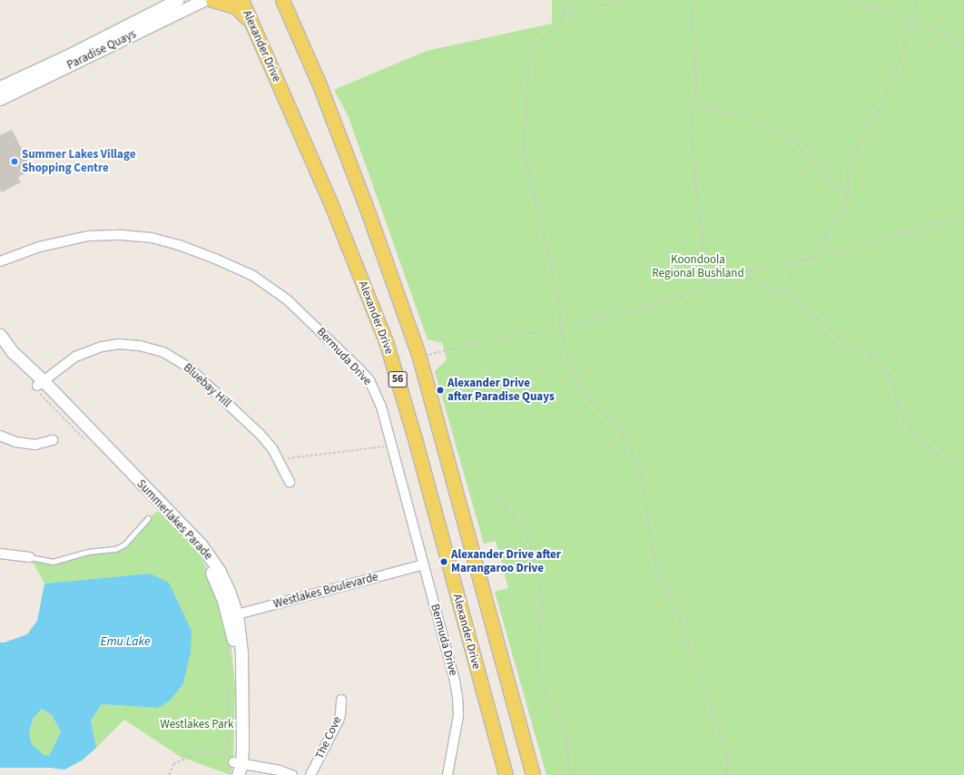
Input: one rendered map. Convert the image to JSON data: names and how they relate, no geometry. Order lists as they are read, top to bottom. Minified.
{"streets":{"main road":["Alexander Drive","56"],"street":["Paradise Quays","Bermuda Drive","Bluebay Hill","Summerlakes Parade","Westlakes Boulevarde","The Cove"]},"crossings":[["Bermuda Drive","Westlakes Boulevarde"],["Bluebay Hill","Summerlakes Parade"],["Summerlakes Parade","Westlakes Boulevarde"]],"water":["Emu Lake"],"parks":["Koondoola Regional Bushland","Westlakes Park"],"places":["Summer Lakes Village Shopping Centre","Alexander Drive after Paradise Quays","Alexander Drive after Marangaroo Drive"]}
